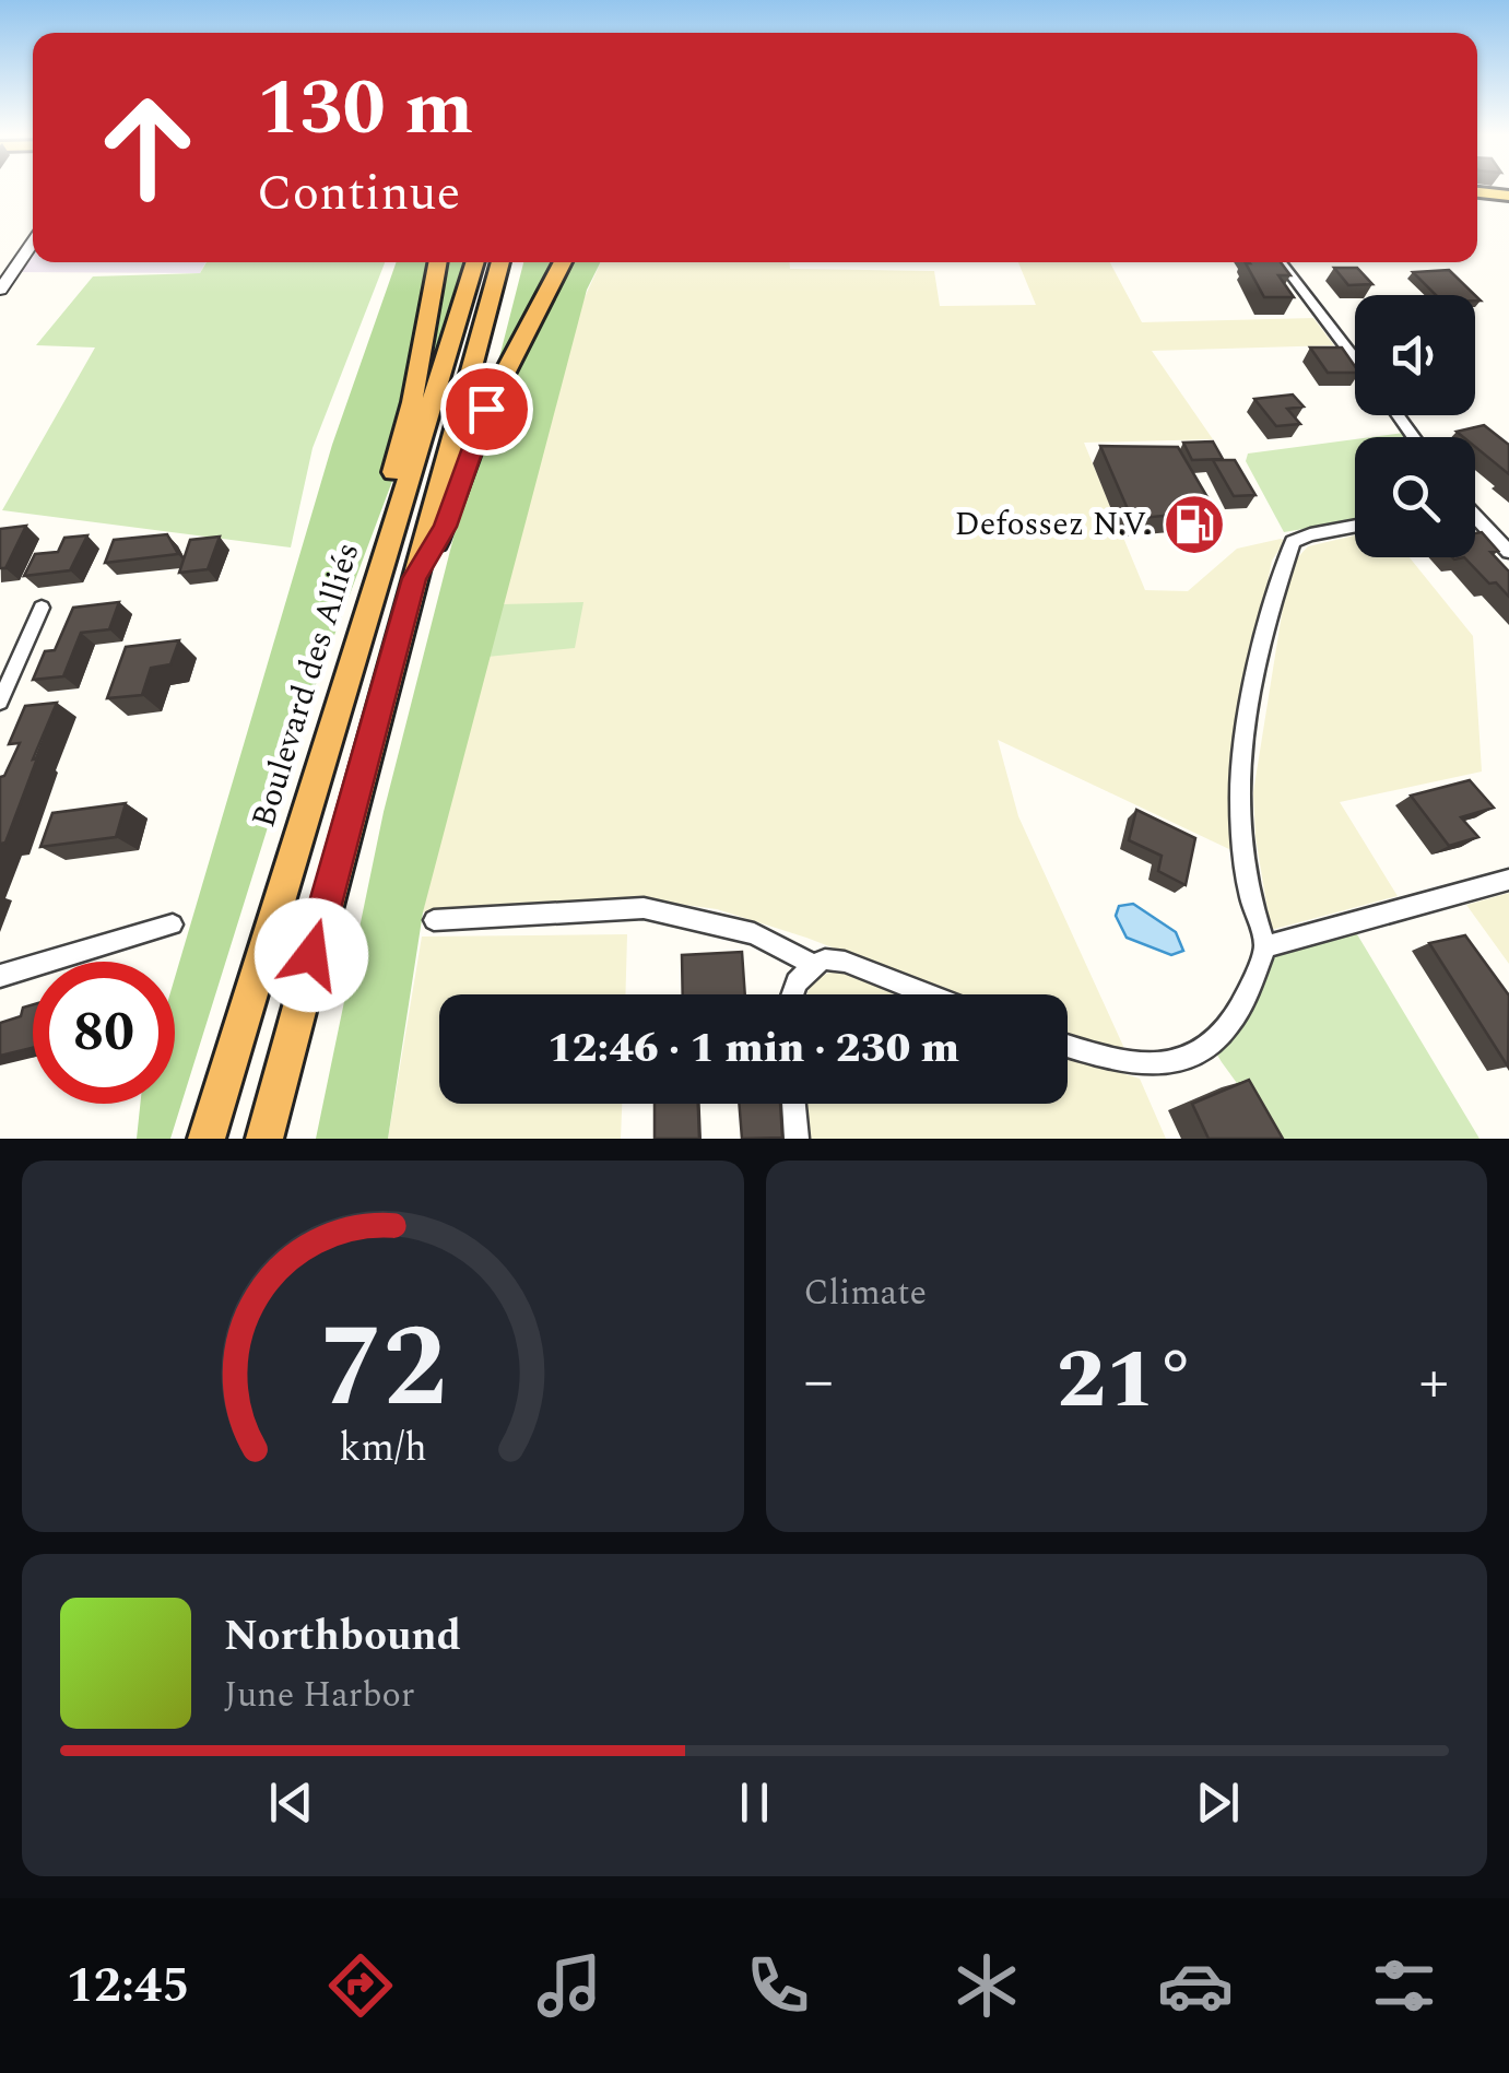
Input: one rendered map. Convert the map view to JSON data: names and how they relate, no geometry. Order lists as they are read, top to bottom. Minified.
{"streets":{"highway":["Boulevard des Alliés"]},"places":{"fuel station":["Defossez N.V."]},"page":{"turn":["130 m","Continue"],"limit":"80","trip":"12:46 · 1 min · 230 m","tile":"Climate","heat":["−","21°","+"],"song":["Northbound","June Harbor"],"tabs":"12:45","gauge":["72","km/h"]}}
